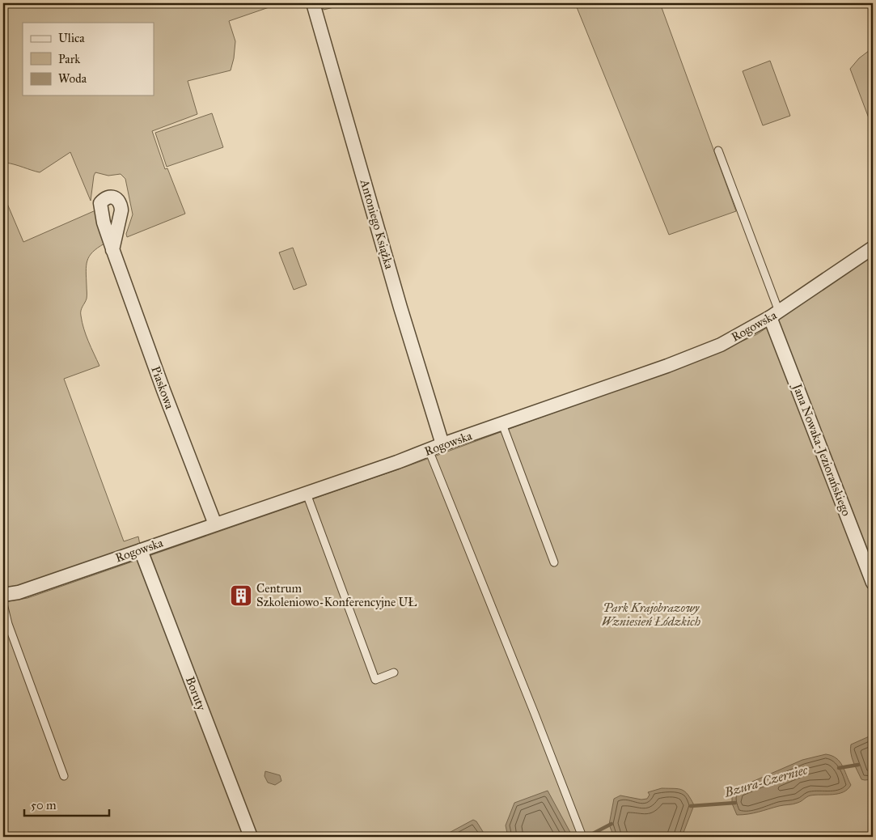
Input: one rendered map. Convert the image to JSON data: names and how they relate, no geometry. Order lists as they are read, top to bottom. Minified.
{"streets":{"street":["Antoniego Książka","Rogowska","Piaskowa","Jana Nowaka-Jeziorańskiego","Boruty"]},"crossings":[["Antoniego Książka","Rogowska"],["Rogowska","Piaskowa"],["Rogowska","Jana Nowaka-Jeziorańskiego"],["Rogowska","Boruty"]],"water":["Bzura-Czerniec"],"parks":["Park Krajobrazowy Wzniesień Łódzkich"],"places":{"building":["Centrum Szkoleniowo-Konferencyjne UŁ"]},"legend":["Ulica","Park","Woda"],"scale_bar":"50 m"}
